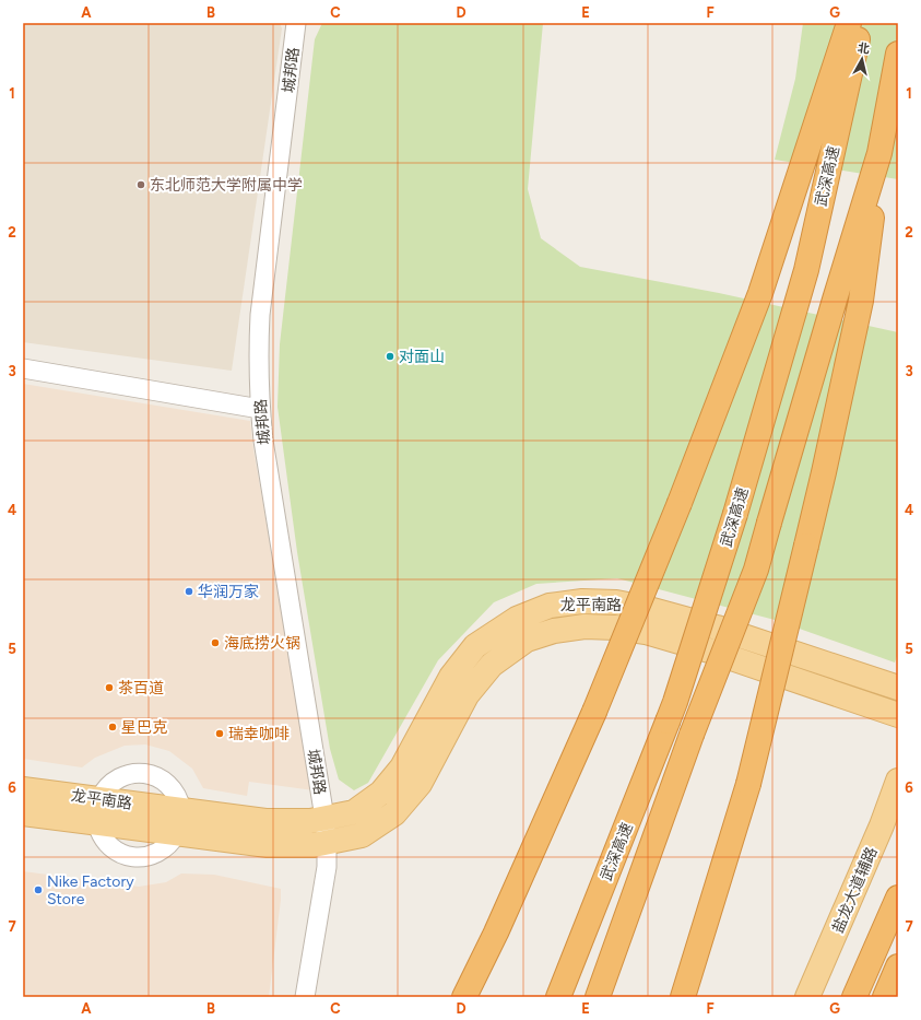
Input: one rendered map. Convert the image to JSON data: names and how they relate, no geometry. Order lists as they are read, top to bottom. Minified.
{"streets":{"highway":["武深高速"],"main road":["龙平南路","盐龙大道辅路"],"street":["城邦路"]},"crossings":[["城邦路","龙平南路"]],"places":["东北师范大学附属中学","对面山","华润万家","海底捞火锅","茶百道","星巴克","瑞幸咖啡","Nike Factory Store"],"north":"top","grid":{"columns":["A","B","C","D","E","F","G"],"rows":["1","2","3","4","5","6","7"]}}
